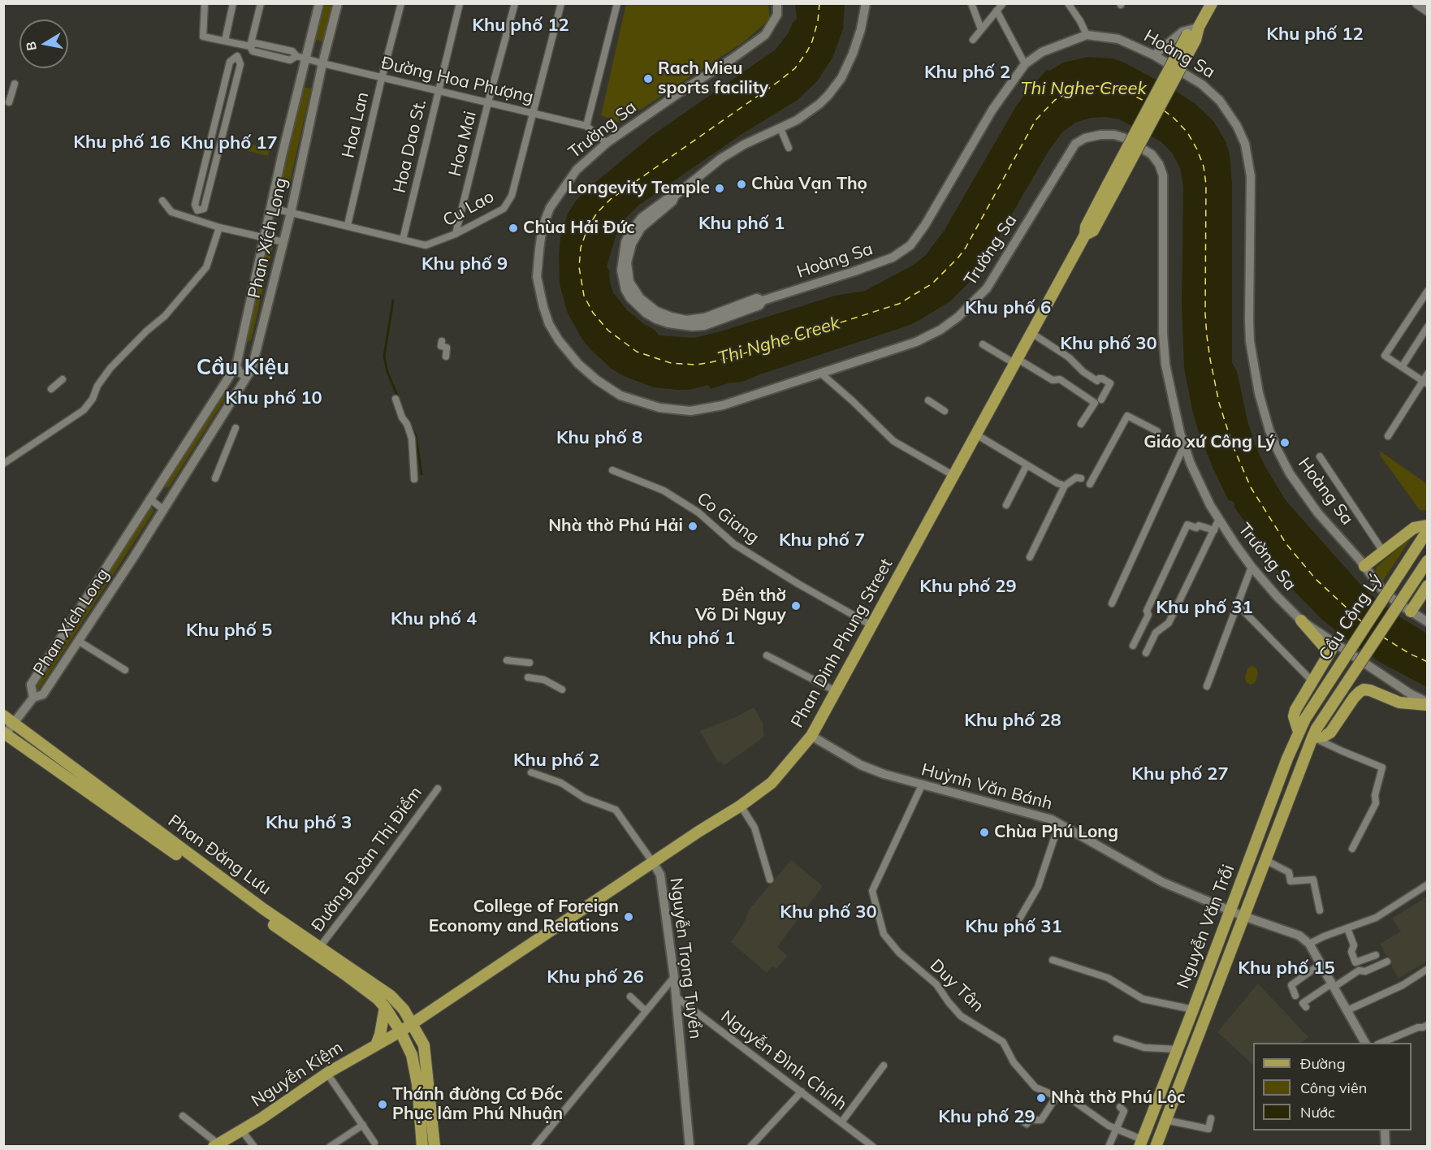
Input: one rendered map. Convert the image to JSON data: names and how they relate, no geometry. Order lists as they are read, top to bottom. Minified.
{"streets":{"main road":["Cầu Công Lý","Phan Dinh Phung Street","Phan Đăng Lưu","Nguyễn Văn Trỗi","Nguyễn Kiệm"],"street":["Hoàng Sa","Đường Hoa Phượng","Hoa Lan","Trường Sa","Hoa Mai","Hoa Dao St.","Cu Lao","Phan Xích Long","Co Giang","Huỳnh Văn Bánh","Đường Đoàn Thị Điểm","Nguyễn Trọng Tuyển","Duy Tân","Nguyễn Đình Chính"]},"crossings":[["Đường Hoa Phượng","Hoa Lan"],["Đường Hoa Phượng","Trường Sa"],["Đường Hoa Phượng","Hoa Mai"],["Đường Hoa Phượng","Hoa Dao St."],["Đường Hoa Phượng","Cu Lao"],["Đường Hoa Phượng","Phan Xích Long"],["Hoa Lan","Cu Lao"],["Hoa Mai","Cu Lao"],["Hoa Dao St.","Cu Lao"],["Cu Lao","Phan Xích Long"],["Co Giang","Phan Dinh Phung Street"],["Cầu Công Lý","Nguyễn Văn Trỗi"],["Phan Dinh Phung Street","Huỳnh Văn Bánh"],["Phan Dinh Phung Street","Phan Đăng Lưu"],["Phan Dinh Phung Street","Nguyễn Trọng Tuyển"],["Phan Dinh Phung Street","Nguyễn Kiệm"],["Huỳnh Văn Bánh","Nguyễn Văn Trỗi"],["Huỳnh Văn Bánh","Duy Tân"],["Phan Đăng Lưu","Đường Đoàn Thị Điểm"],["Phan Đăng Lưu","Nguyễn Kiệm"],["Nguyễn Văn Trỗi","Duy Tân"],["Nguyễn Trọng Tuyển","Nguyễn Đình Chính"]],"districts":["Khu phố 12","Khu phố 12","Khu phố 2","Khu phố 16","Khu phố 17","Khu phố 1","Khu phố 9","Khu phố 6","Khu phố 30","Cầu Kiệu","Khu phố 10","Khu phố 8","Khu phố 7","Khu phố 29","Khu phố 31","Khu phố 4","Khu phố 5","Khu phố 1","Khu phố 28","Khu phố 2","Khu phố 27","Khu phố 3","Khu phố 30","Khu phố 31","Khu phố 15","Khu phố 26","Khu phố 29"],"water":["Thi Nghe Creek"],"places":["Rach Mieu sports facility","Chùa Vạn Thọ","Longevity Temple","Chùa Hải Đức","Giáo xứ Công Lý","Nhà thờ Phú Hải","Đền thờ Võ Di Nguy","Chùa Phú Long","College of Foreign Economy and Relations","Nhà thờ Phú Lộc","Thánh đường Cơ Đốc Phục lâm Phú Nhuận"],"legend":["Đường","Công viên","Nước"],"north":"left"}
